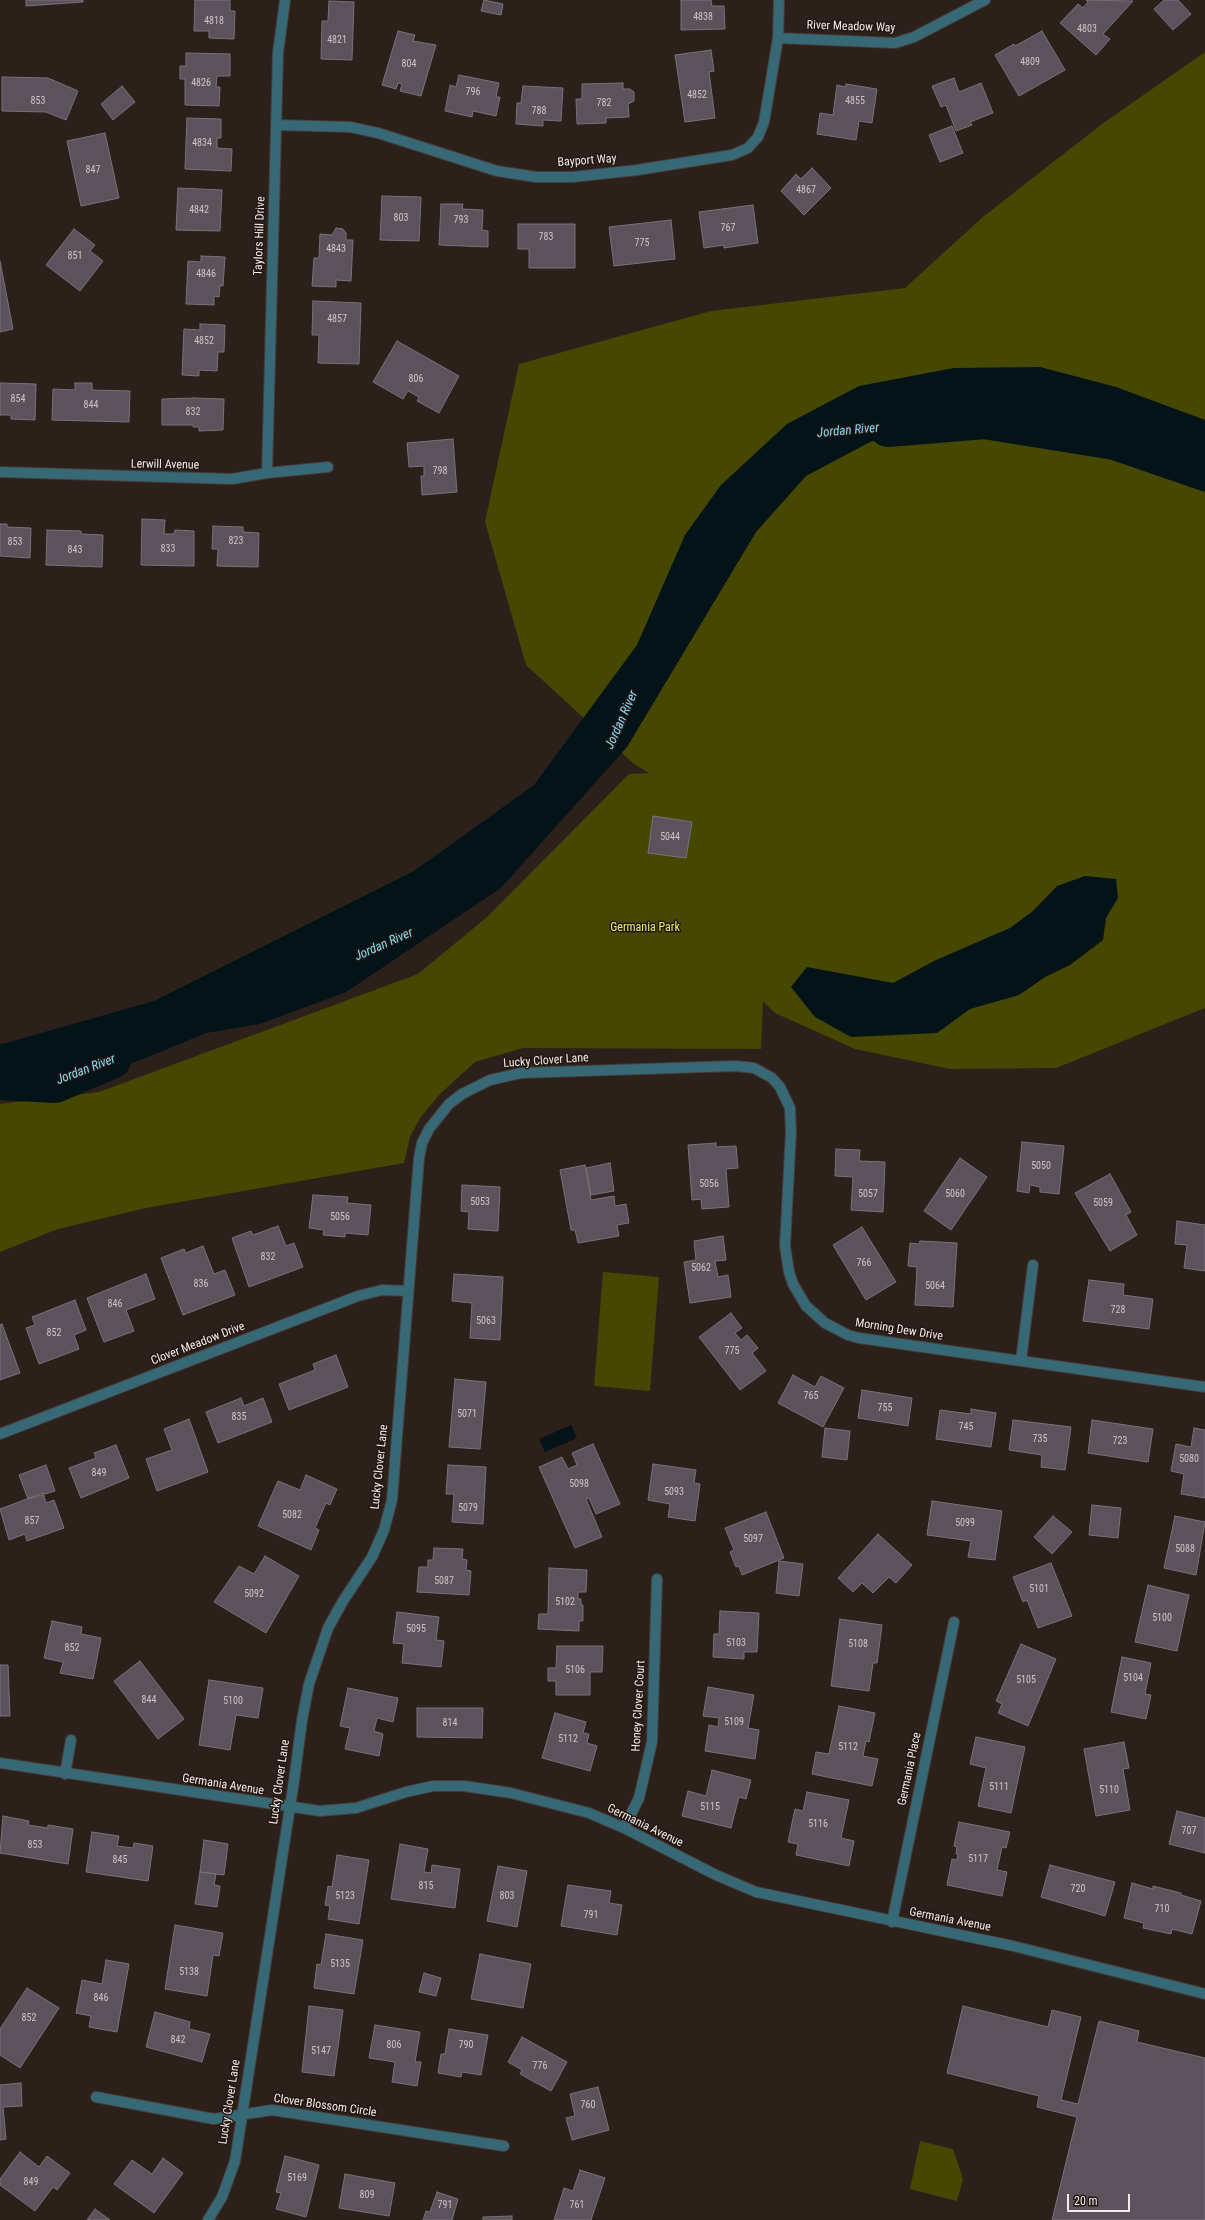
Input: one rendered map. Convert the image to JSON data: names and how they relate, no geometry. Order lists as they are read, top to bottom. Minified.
{"streets":{"street":["River Meadow Way","Bayport Way","Taylors Hill Drive","Lerwill Avenue","Lucky Clover Lane","Morning Dew Drive","Clover Meadow Drive","Honey Clover Court","Germania Place","Germania Avenue","Clover Blossom Circle"]},"crossings":[["River Meadow Way","Bayport Way"],["Bayport Way","Taylors Hill Drive"],["Taylors Hill Drive","Lerwill Avenue"],["Lucky Clover Lane","Morning Dew Drive"],["Lucky Clover Lane","Clover Meadow Drive"],["Lucky Clover Lane","Germania Avenue"],["Lucky Clover Lane","Clover Blossom Circle"],["Honey Clover Court","Germania Avenue"],["Germania Place","Germania Avenue"]],"water":["Jordan River"],"parks":["Germania Park"],"house_numbers":["4838","4818","4803","4821","4809","804","4826","796","4852","853","4855","782","788","4834","847","4867","4842","803","793","767","783","775","4843","851","4846","4857","4852","806","854","844","832","798","823","853","833","843","5044","5050","5056","5057","5060","5053","5059","5056","832","766","5062","836","5064","846","728","5063","852","775","765","755","5071","835","745","735","723","5080","849","5098","5093","5079","5082","857","5099","5097","5088","5087","5101","5092","5102","5100","5095","5103","5108","852","5106","5104","5105","844","5100","5109","814","5112","5112","5111","5110","5115","5116","707","853","5117","845","815","720","5123","803","710","791","5135","5138","846","852","842","806","790","5147","776","760","5169","849","809","791","761"],"scale_bar":"20 m"}
